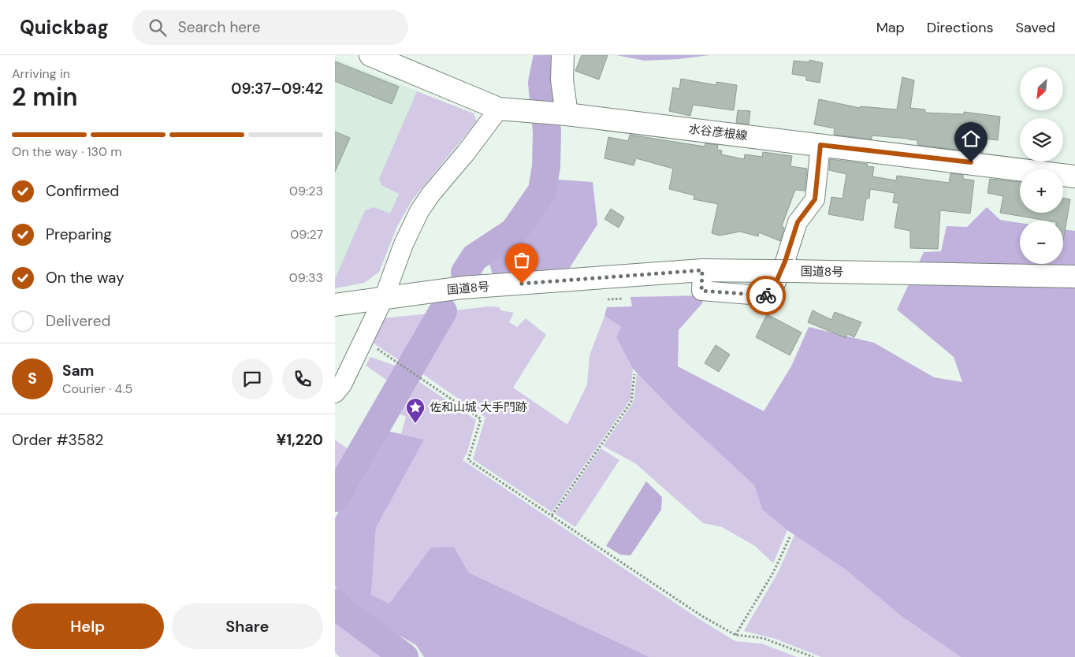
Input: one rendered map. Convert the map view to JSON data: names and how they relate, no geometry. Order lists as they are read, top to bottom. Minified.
{"streets":{"main road":["水谷彦根線","国道8号"]},"places":{"place":["佐和山城 大手門跡"]},"north":"bottom left","page":{"header":"Quickbag","search":"Search here","nav":["Map","Directions","Saved"],"heading":["2 min","Arriving in","09:37–09:42"],"panel":["Sam","Courier · 4.5","Order #3582","¥1,220"],"map_buttons":["+","−"],"bar":"On the way · 130 m","list":[["Confirmed","09:23"],["Preparing","09:27"],["On the way","09:33"],"Delivered"],"round":"S","buttons":["Help","Share"]}}
